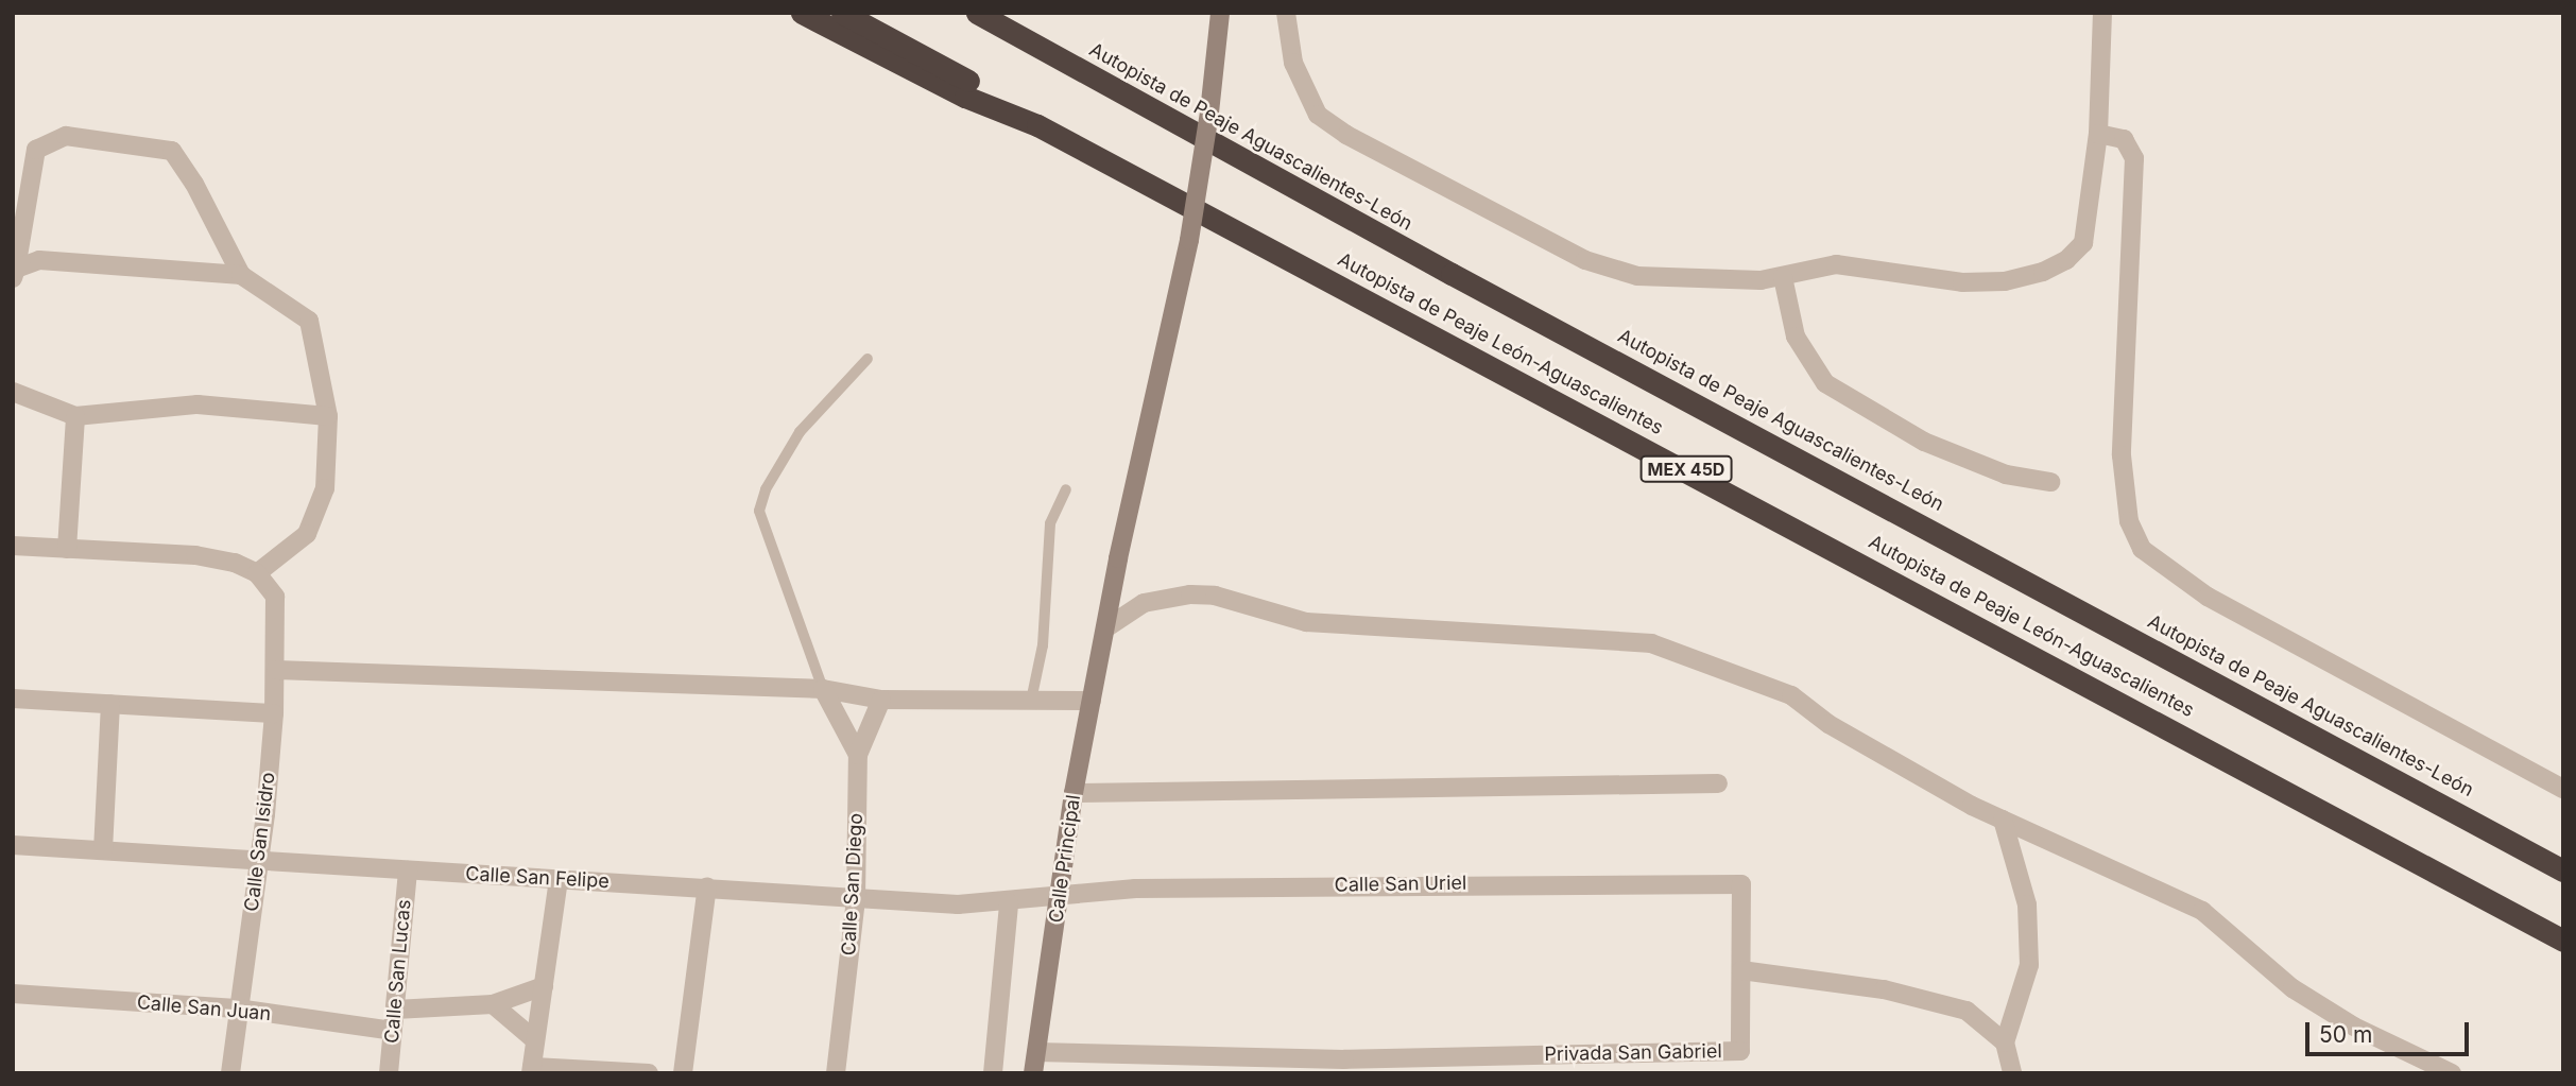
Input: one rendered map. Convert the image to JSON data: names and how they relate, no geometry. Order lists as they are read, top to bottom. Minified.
{"streets":{"highway":["Autopista de Peaje Aguascalientes-León","Autopista de Peaje León-Aguascalientes","MEX 45D"],"street":["Calle San Isidro","Calle Principal","Calle San Felipe","Calle San Diego","Calle San Uriel","Calle San Lucas","Calle San Juan","Privada San Gabriel"]},"crossings":[["Calle San Isidro","Calle San Felipe"],["Calle San Isidro","Calle San Juan"],["Calle Principal","Calle San Felipe"],["Calle Principal","Calle San Uriel"],["Calle Principal","Privada San Gabriel"],["Calle San Felipe","Calle San Diego"],["Calle San Felipe","Calle San Uriel"],["Calle San Felipe","Calle San Lucas"],["Calle San Uriel","Privada San Gabriel"],["Calle San Lucas","Calle San Juan"]],"scale_bar":"50 m"}
